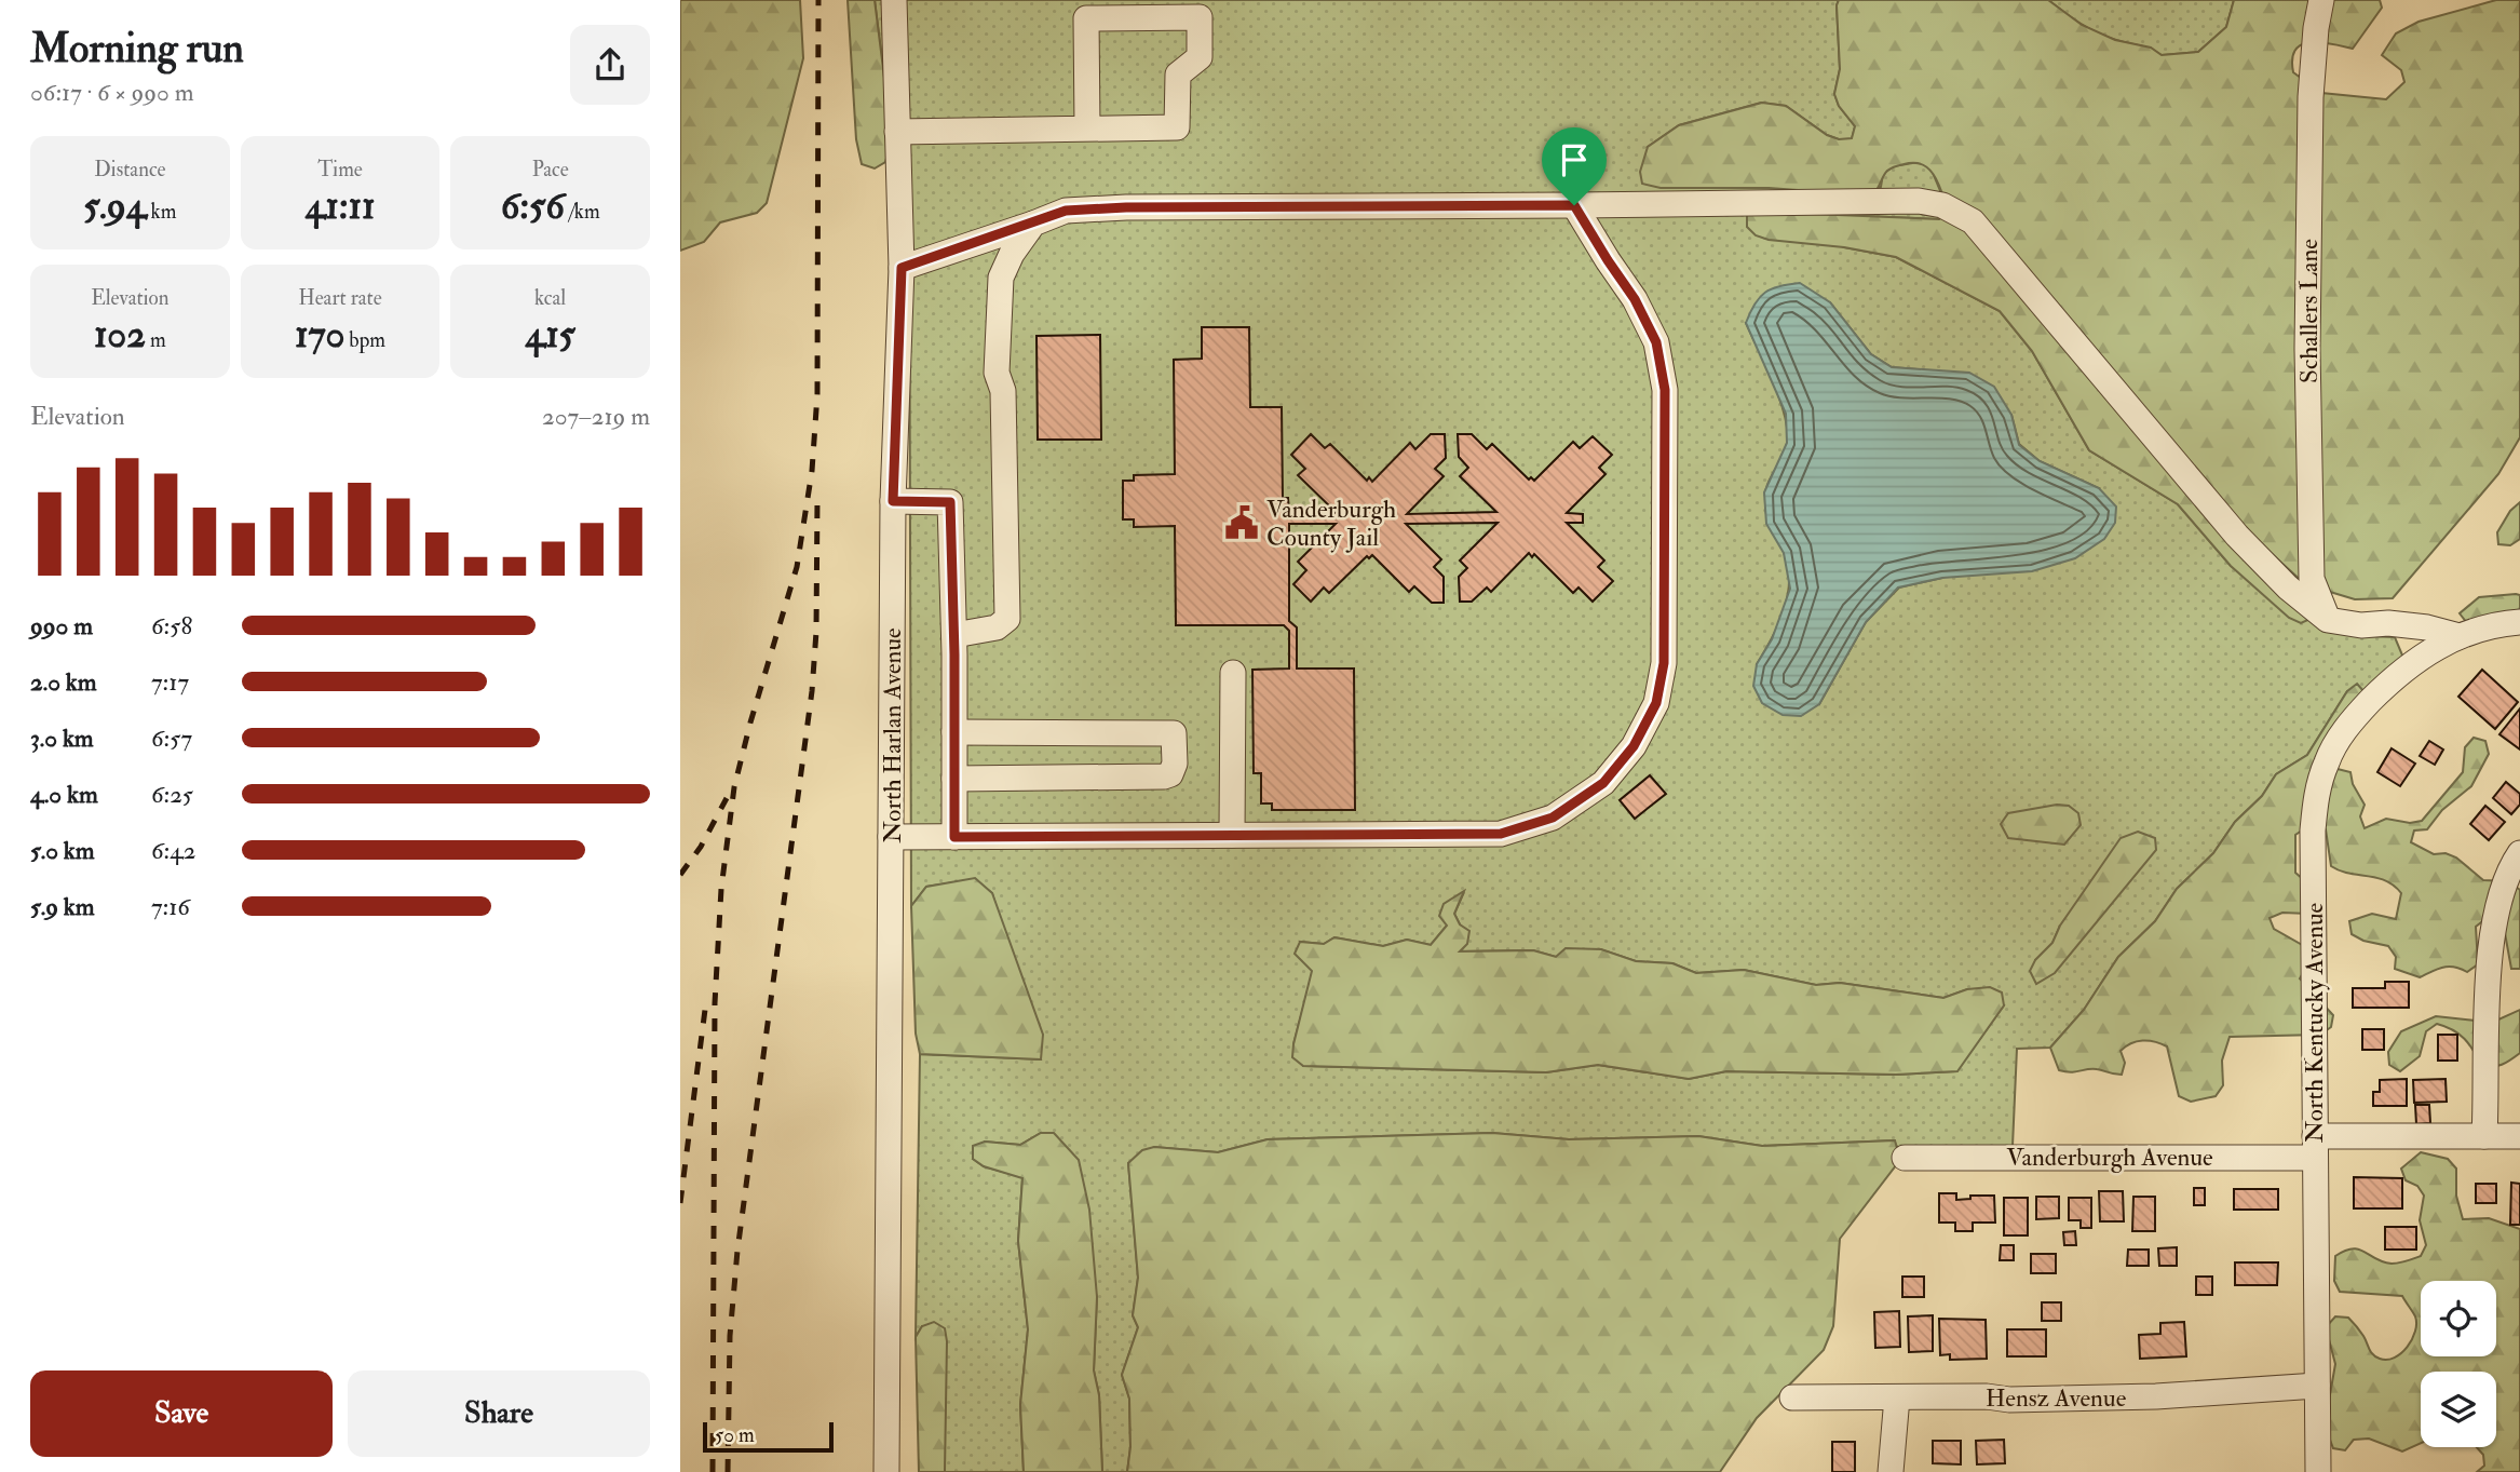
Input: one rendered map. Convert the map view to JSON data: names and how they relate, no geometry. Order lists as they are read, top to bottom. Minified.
{"streets":{"street":["Schallers Lane","North Harlan Avenue","North Kentucky Avenue","Vanderburgh Avenue","Hensz Avenue"]},"crossings":[["North Kentucky Avenue","Vanderburgh Avenue"],["North Kentucky Avenue","Hensz Avenue"]],"places":{"public building":["Vanderburgh County Jail"]},"scale_bar":"50 m","page":{"heading":["Morning run","06:17 · 6 × 990 m"],"stats":[["Distance","5.94 km"],["Time","41:11"],["Pace","6:56 /km"],["Elevation","102 m"],["Heart rate","170 bpm"],["kcal","415"]],"chart":["Elevation","207–219 m"],"list":[{"name":"990 m","note":"6:58"},{"name":"2.0 km","note":"7:17"},{"name":"3.0 km","note":"6:57"},{"name":"4.0 km","note":"6:25"},{"name":"5.0 km","note":"6:42"},{"name":"5.9 km","note":"7:16"}],"buttons":["Save","Share"],"scale":"50 m"}}
